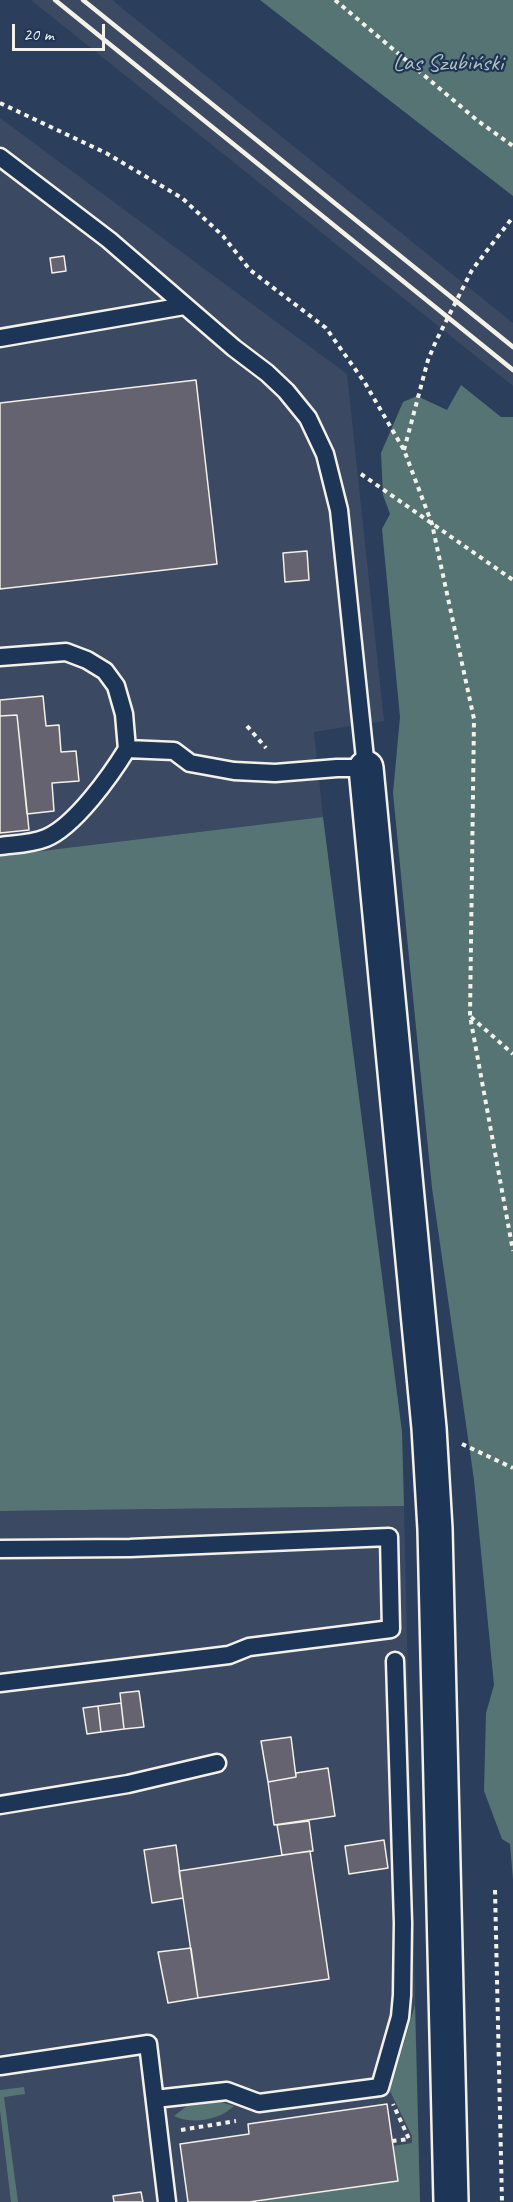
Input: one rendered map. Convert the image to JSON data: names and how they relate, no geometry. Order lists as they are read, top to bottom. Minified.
{"parks":["Las Szubiński"],"scale_bar":"20 m"}
